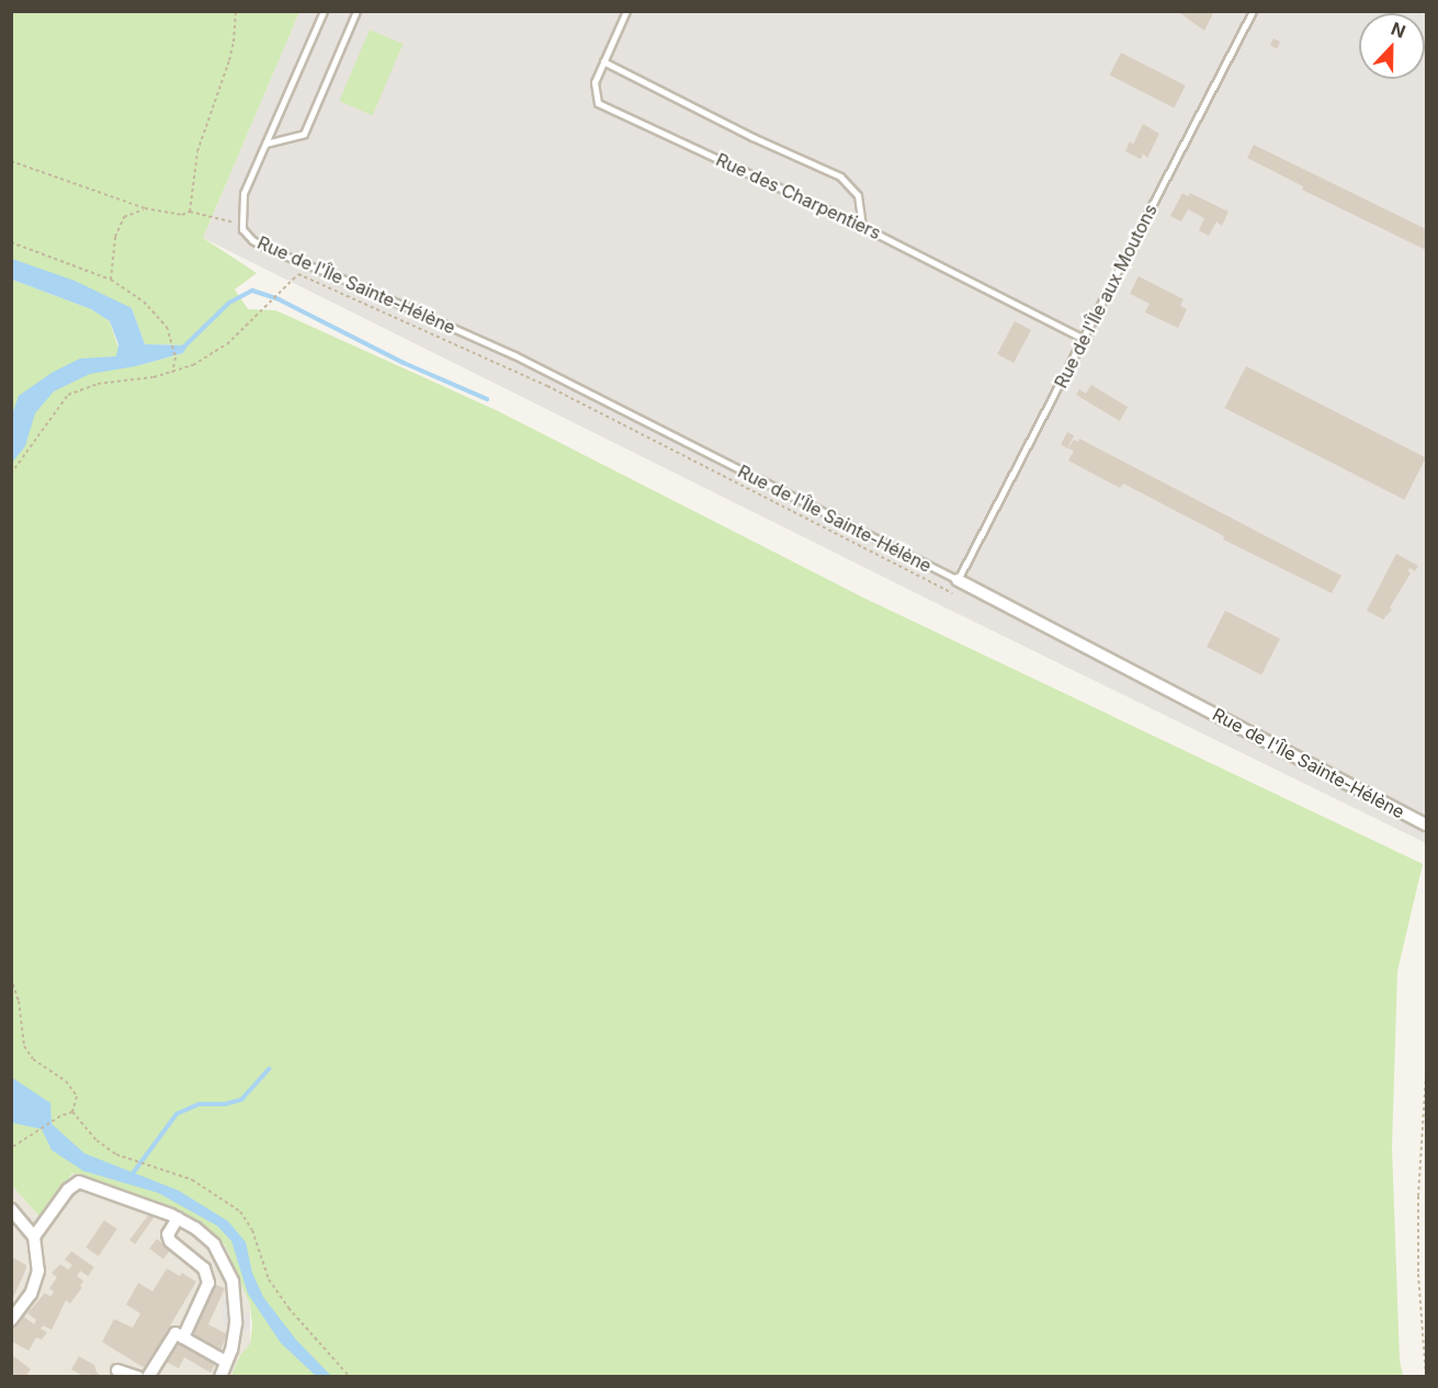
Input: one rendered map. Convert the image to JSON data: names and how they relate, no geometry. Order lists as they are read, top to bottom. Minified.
{"streets":{"street":["Rue de l'Île Sainte-Hélène"],"lane":["Rue des Charpentiers","Rue de l'Île aux Moutons"]},"crossings":[["Rue des Charpentiers","Rue de l'Île aux Moutons"],["Rue de l'Île Sainte-Hélène","Rue de l'Île aux Moutons"]],"north":"top"}
